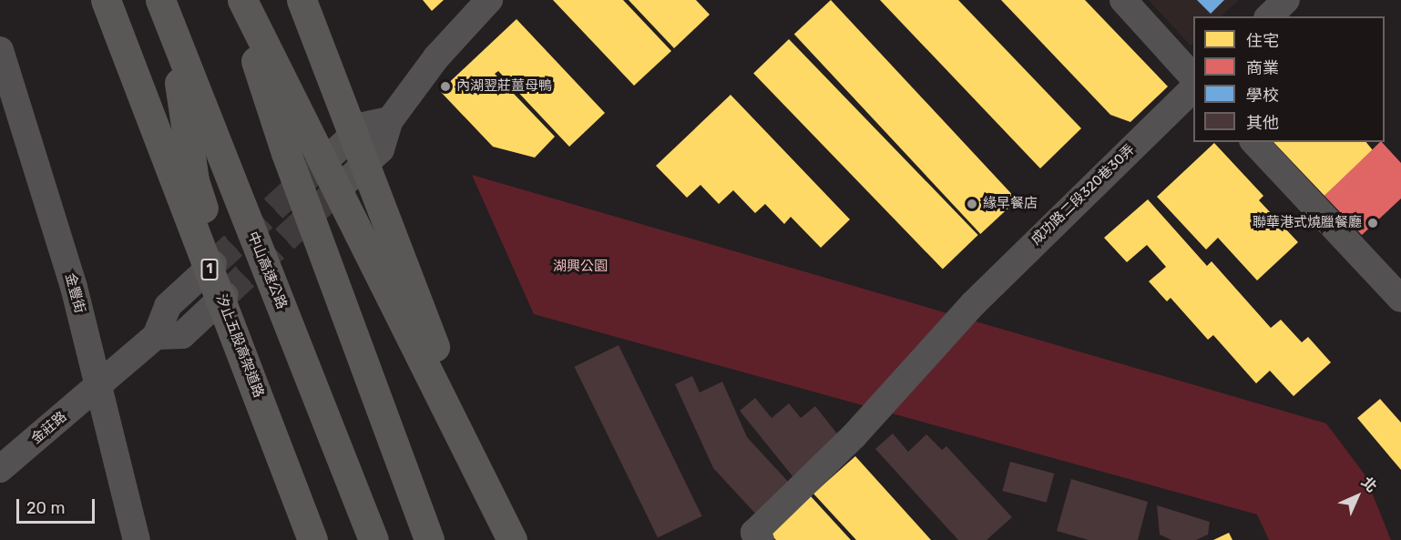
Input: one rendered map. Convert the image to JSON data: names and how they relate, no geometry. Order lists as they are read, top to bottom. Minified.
{"streets":{"highway":["1","中山高速公路","汐止五股高架道路"],"street":["成功路二段320巷30弄","金豐街","金莊路"]},"crossings":[["金豐街","金莊路"]],"parks":["湖興公園"],"places":["內湖翌莊薑母鴨","緣早餐店","聯華港式燒臘餐廳"],"legend":["住宅","商業","學校","其他"],"scale_bar":"20 m","north":"top right"}
